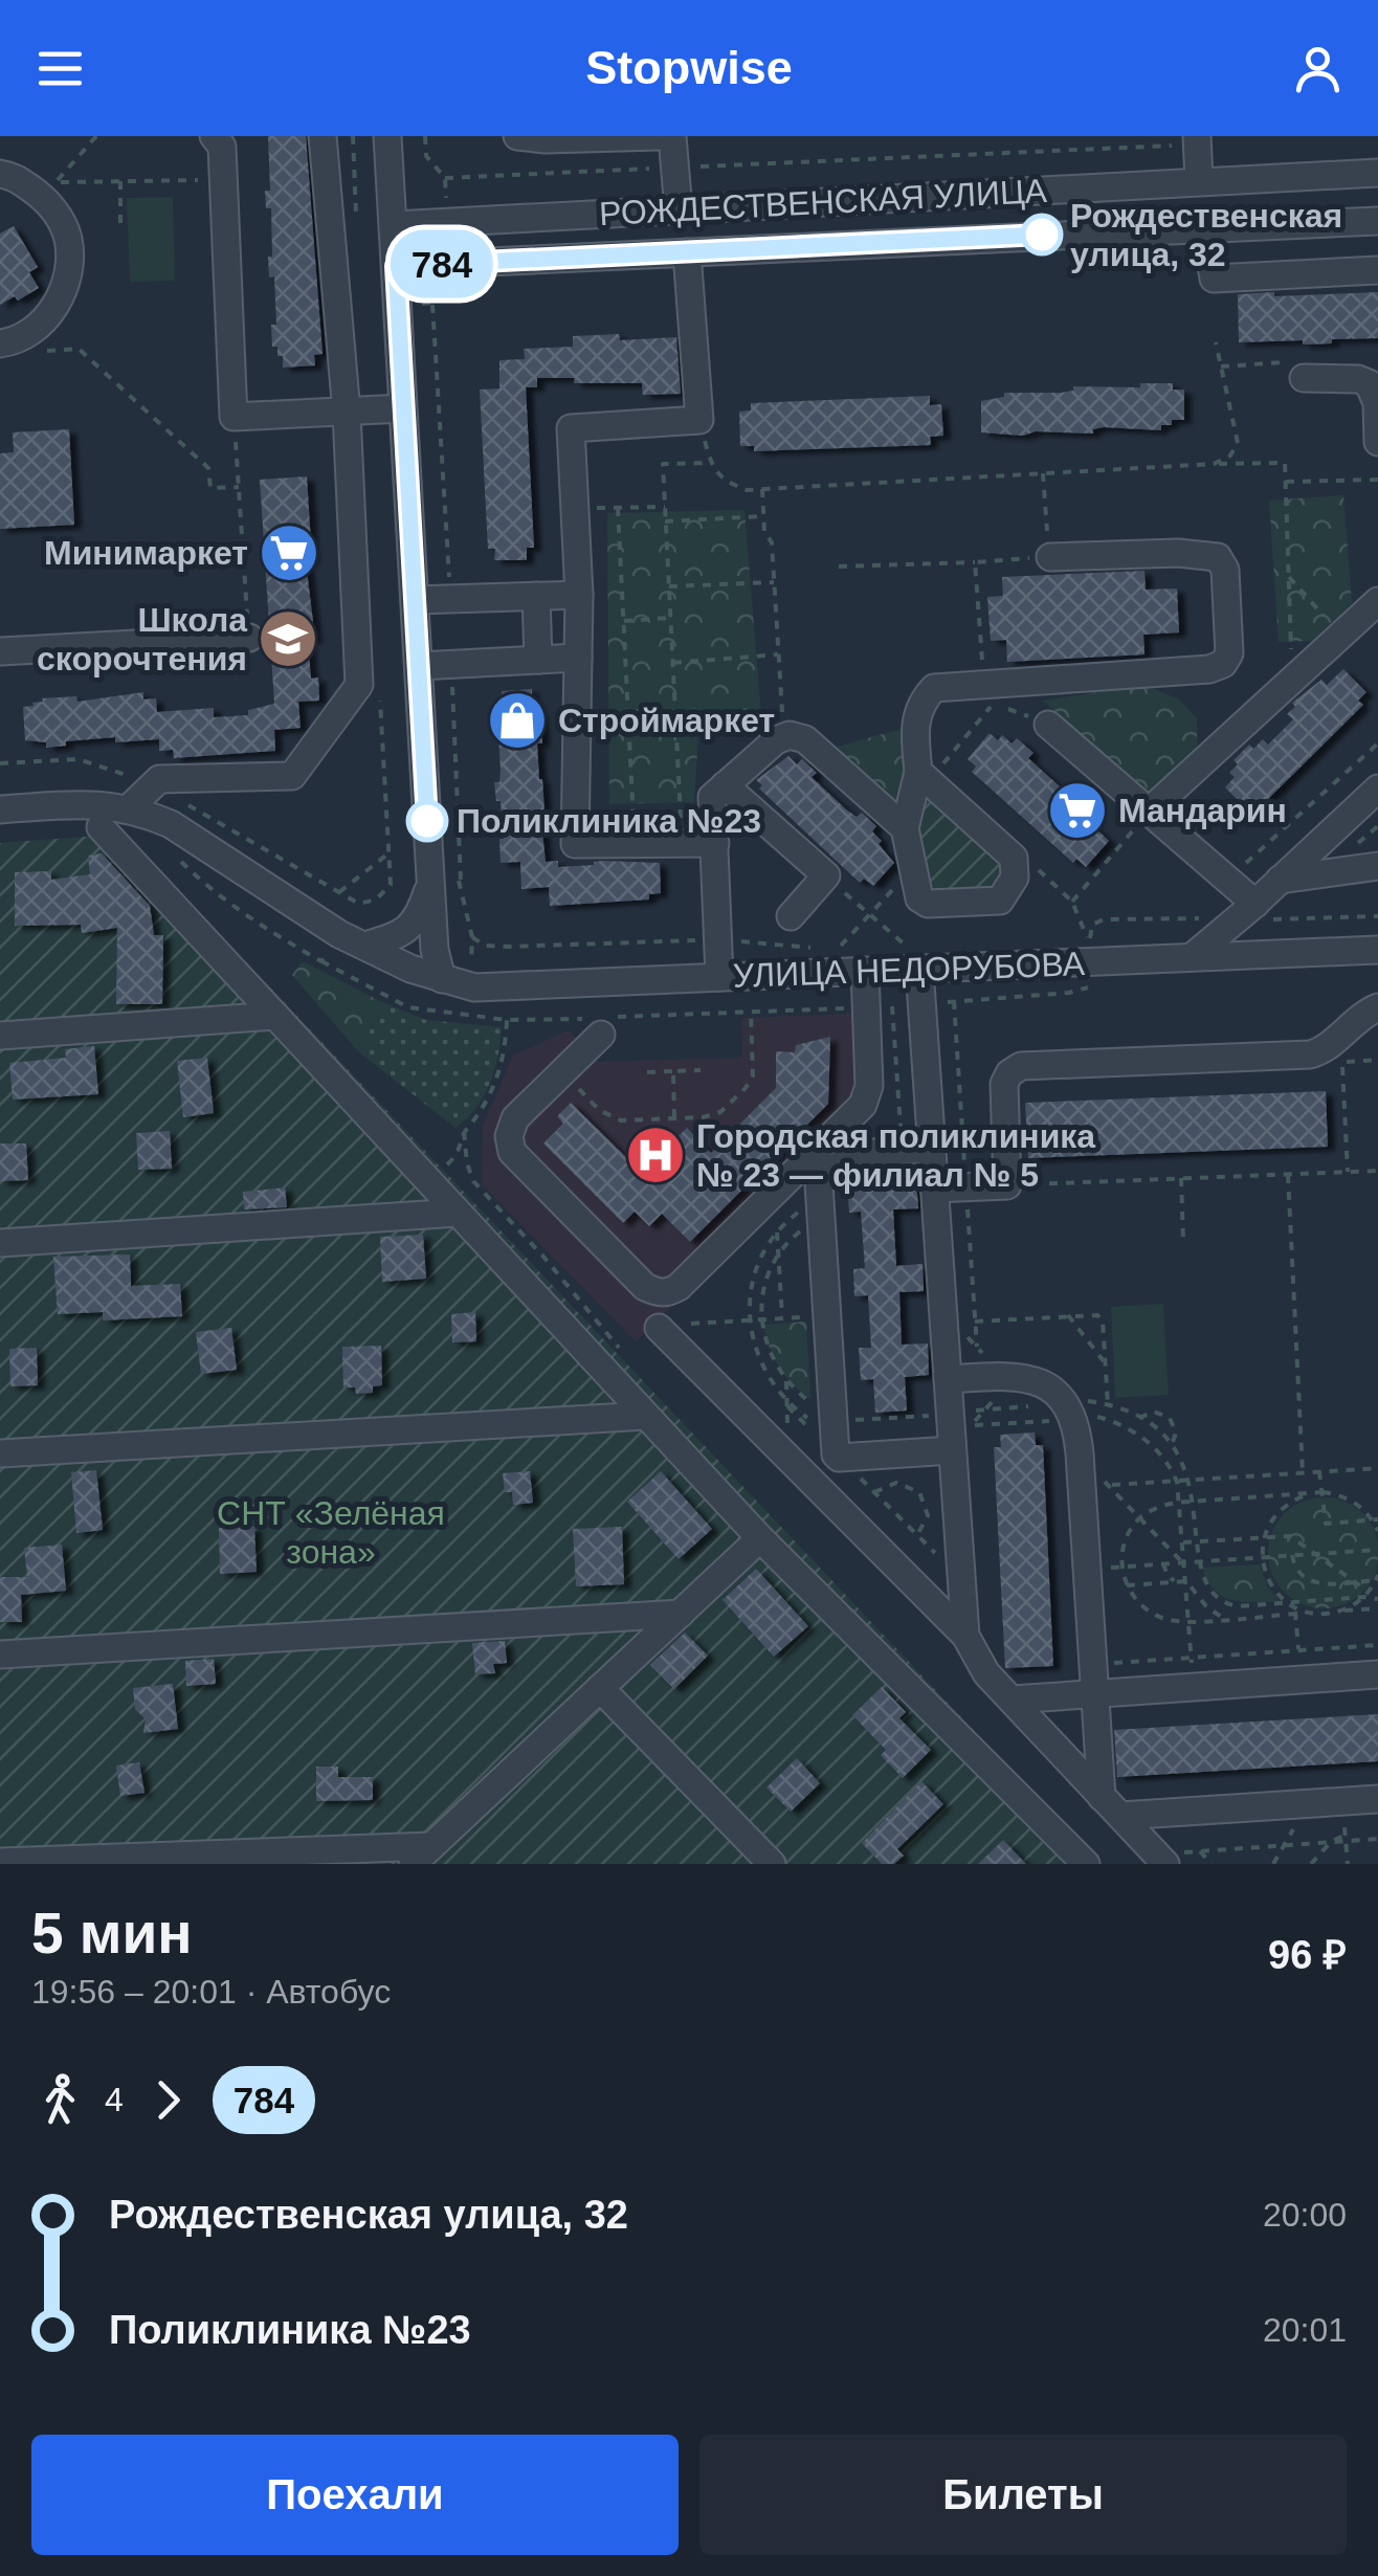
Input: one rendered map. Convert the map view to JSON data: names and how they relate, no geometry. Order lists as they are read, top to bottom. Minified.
{"streets":{"street":["РОЖДЕСТВЕНСКАЯ УЛИЦА","УЛИЦА НЕДОРУБОВА"]},"parks":["СНТ «Зелёная зона»"],"places":{"other":["Рождественская улица, 32","Поликлиника №23"],"supermarket":["Минимаркет","Мандарин"],"school or university":["Школа скорочтения"],"shop":["Строймаркет"],"hospital":["Городская поликлиника № 23 — филиал № 5"]},"lines":["bus line 784"],"page":{"header":"Stopwise","on_map":"784","heading":["5 мин","19:56 – 20:01 · Автобус","96 ₽"],"legs":["4","784"],"list":[{"name":"Рождественская улица, 32","value":"20:00"},{"name":"Поликлиника №23","value":"20:01"}],"buttons":["Поехали","Билеты"]}}
